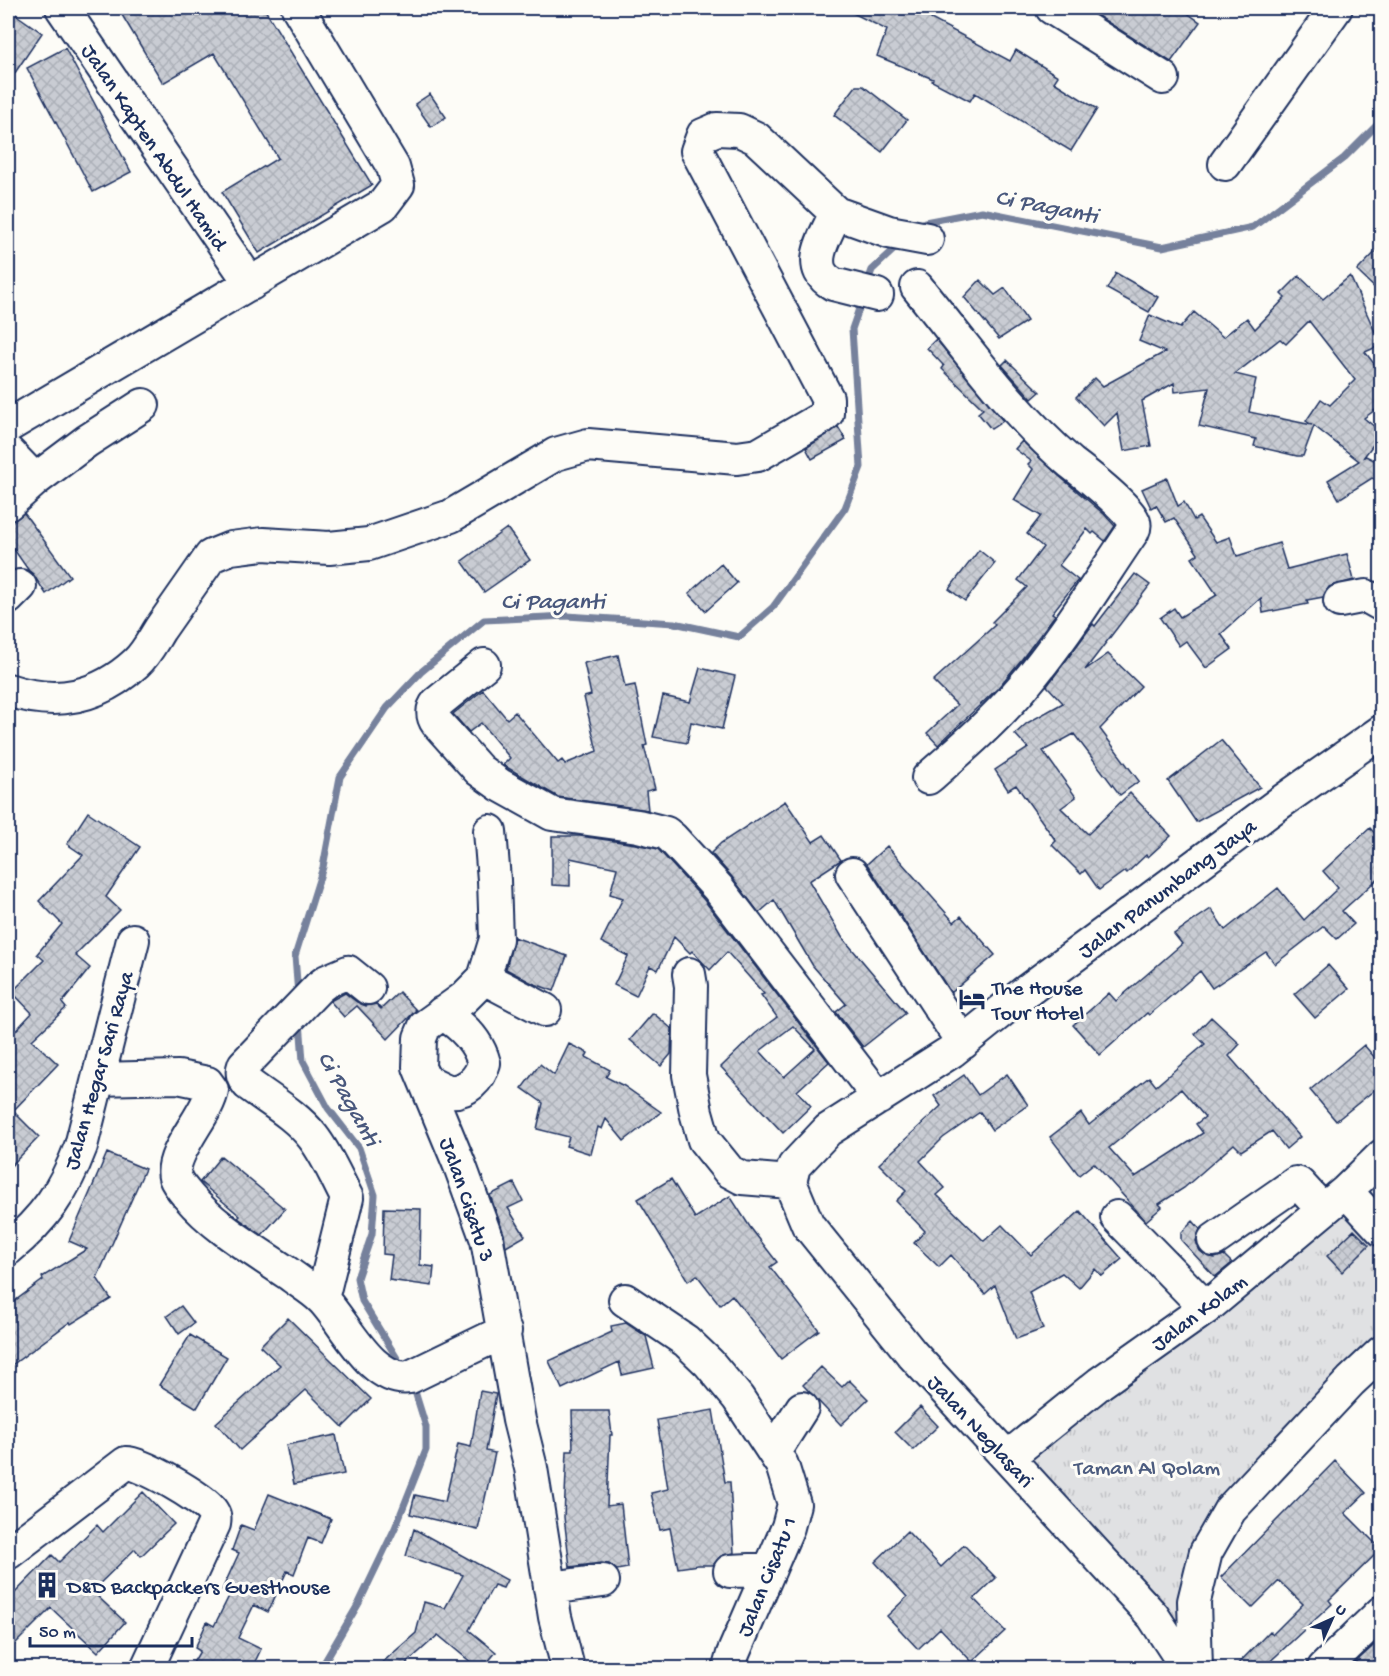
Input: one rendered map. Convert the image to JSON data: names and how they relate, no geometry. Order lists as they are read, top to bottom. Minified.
{"streets":{"street":["Jalan Kapten Abdul Hamid","Jalan Panumbang Jaya","Jalan Hegar Sari Raya","Jalan Cisatu 3","Jalan Kolam","Jalan Neglasari","Jalan Cisatu 1"]},"crossings":[["Jalan Panumbang Jaya","Jalan Neglasari"],["Jalan Kolam","Jalan Neglasari"]],"water":["Ci Paganti"],"parks":["Taman Al Qolam"],"places":{"hotel":["The House Tour Hotel"],"building":["D&D Backpackers Guesthouse"]},"scale_bar":"50 m","north":"top right"}
